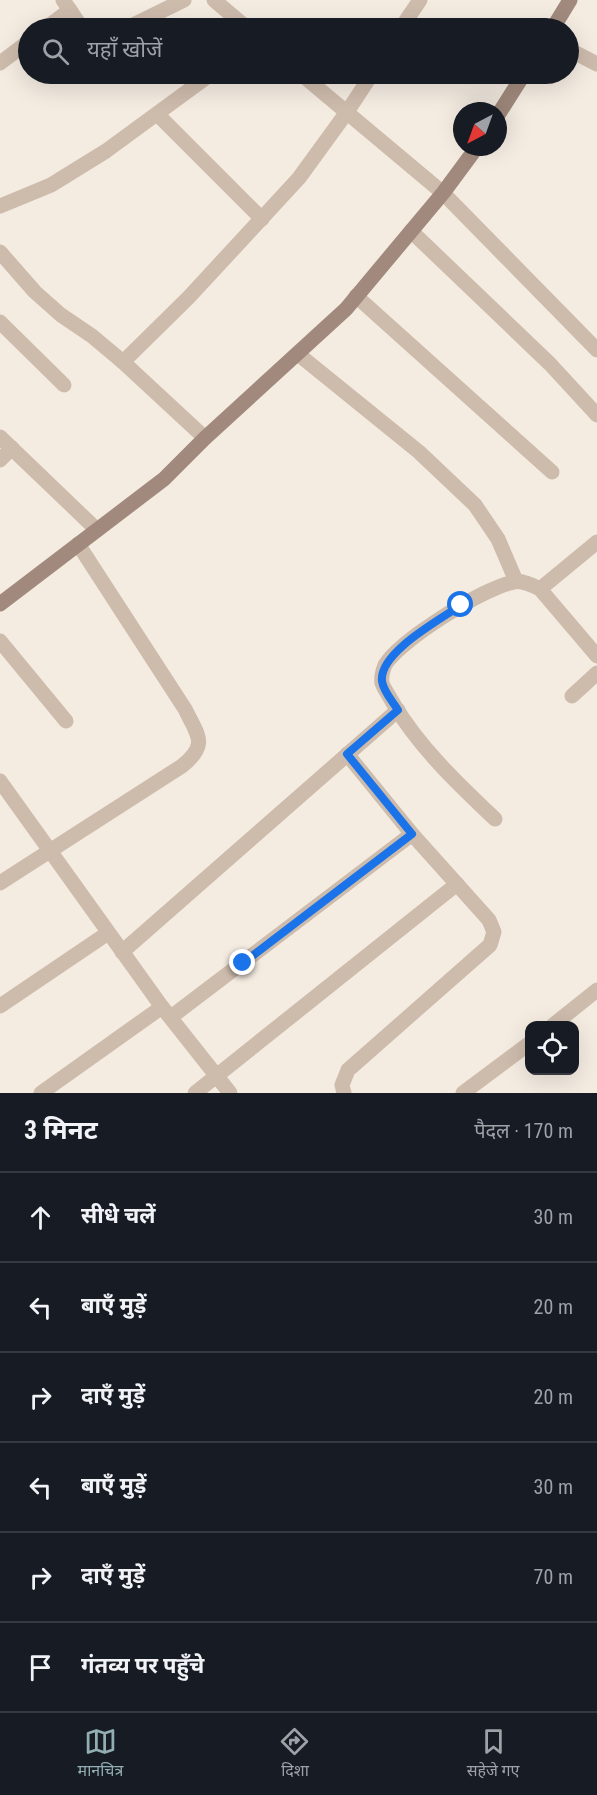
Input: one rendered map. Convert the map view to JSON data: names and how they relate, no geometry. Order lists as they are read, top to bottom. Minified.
{"north":"bottom left","page":{"search":"यहाँ खोजें","heading":["3 मिनट","पैदल · 170 m"],"list":[["सीधे चलें","30 m"],["बाएँ मुड़ें","20 m"],["दाएँ मुड़ें","20 m"],["बाएँ मुड़ें","30 m"],["दाएँ मुड़ें","70 m"],"गंतव्य पर पहुँचे"],"nav":["मानचित्र","दिशा","सहेजे गए"]}}
